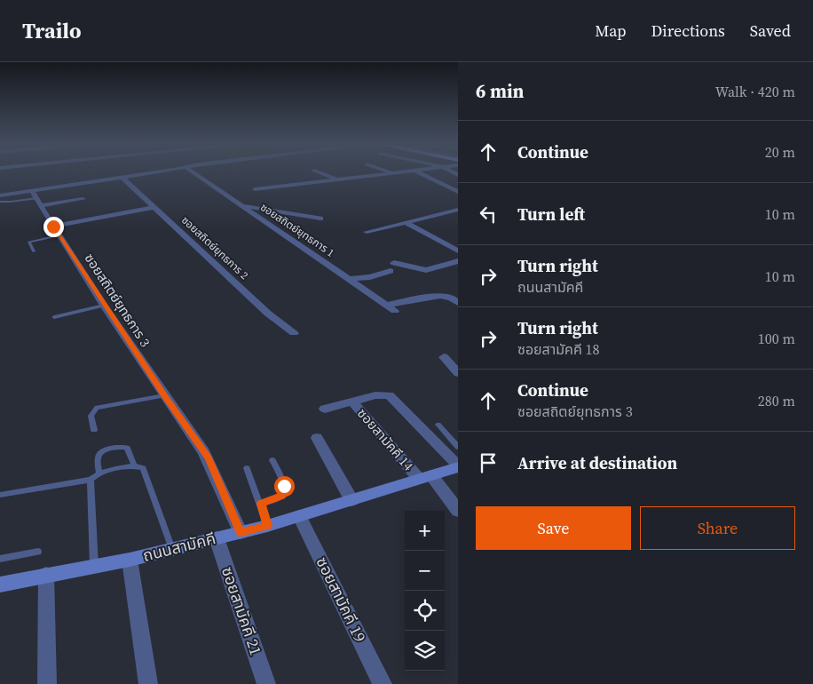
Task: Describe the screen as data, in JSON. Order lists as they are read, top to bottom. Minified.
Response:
{"streets":{"main road":["ถนนสามัคคี"],"street":["ซอยสถิตย์ยุทธการ 1","ซอยสถิตย์ยุทธการ 2","ซอยสถิตย์ยุทธการ 3","ซอยสามัคคี 14","ซอยสามัคคี 19","ซอยสามัคคี 21"]},"crossings":[["ซอยสถิตย์ยุทธการ 3","ถนนสามัคคี"],["ซอยสามัคคี 14","ถนนสามัคคี"],["ถนนสามัคคี","ซอยสามัคคี 19"],["ถนนสามัคคี","ซอยสามัคคี 21"]],"page":{"header":"Trailo","nav":["Map","Directions","Saved"],"heading":["6 min","Walk · 420 m"],"list":[["Continue","20 m"],["Turn left","10 m"],["Turn right","ถนนสามัคคี","10 m"],["Turn right","ซอยสามัคคี 18","100 m"],["Continue","ซอยสถิตย์ยุทธการ 3","280 m"],"Arrive at destination"],"buttons":["Save","Share"],"map_buttons":["+","−"]}}
